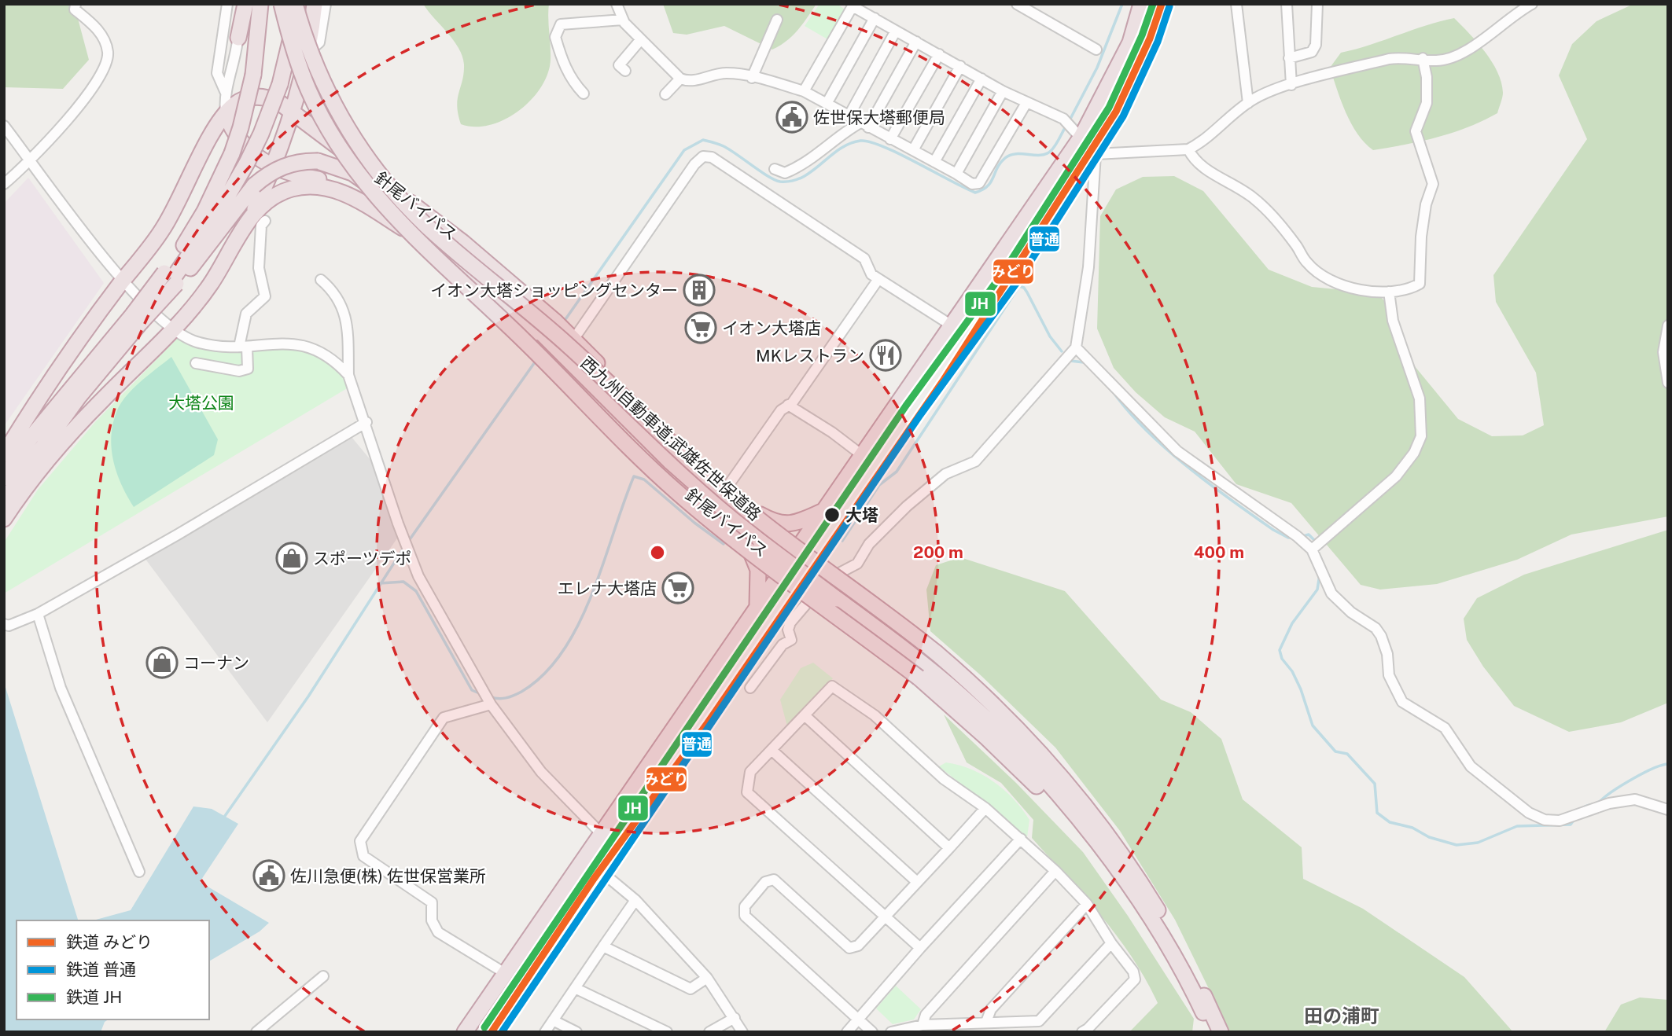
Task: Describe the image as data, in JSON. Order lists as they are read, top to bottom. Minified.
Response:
{"streets":{"highway":["針尾バイパス","西九州自動車道;武雄佐世保道路"]},"districts":["田の浦町"],"parks":["大塔公園"],"places":{"public building":["佐世保大塔郵便局","佐川急便(株) 佐世保営業所"],"building":["イオン大塔ショッピングセンター"],"supermarket":["イオン大塔店","エレナ大塔店"],"restaurant":["MKレストラン"],"other":["大塔"],"shop":["スポーツデポ","コーナン"]},"lines":["rail line みどり","rail line JH","rail line 普通"],"legend":["鉄道 みどり","鉄道 普通","鉄道 JH"],"rings":["200 m","400 m"]}
